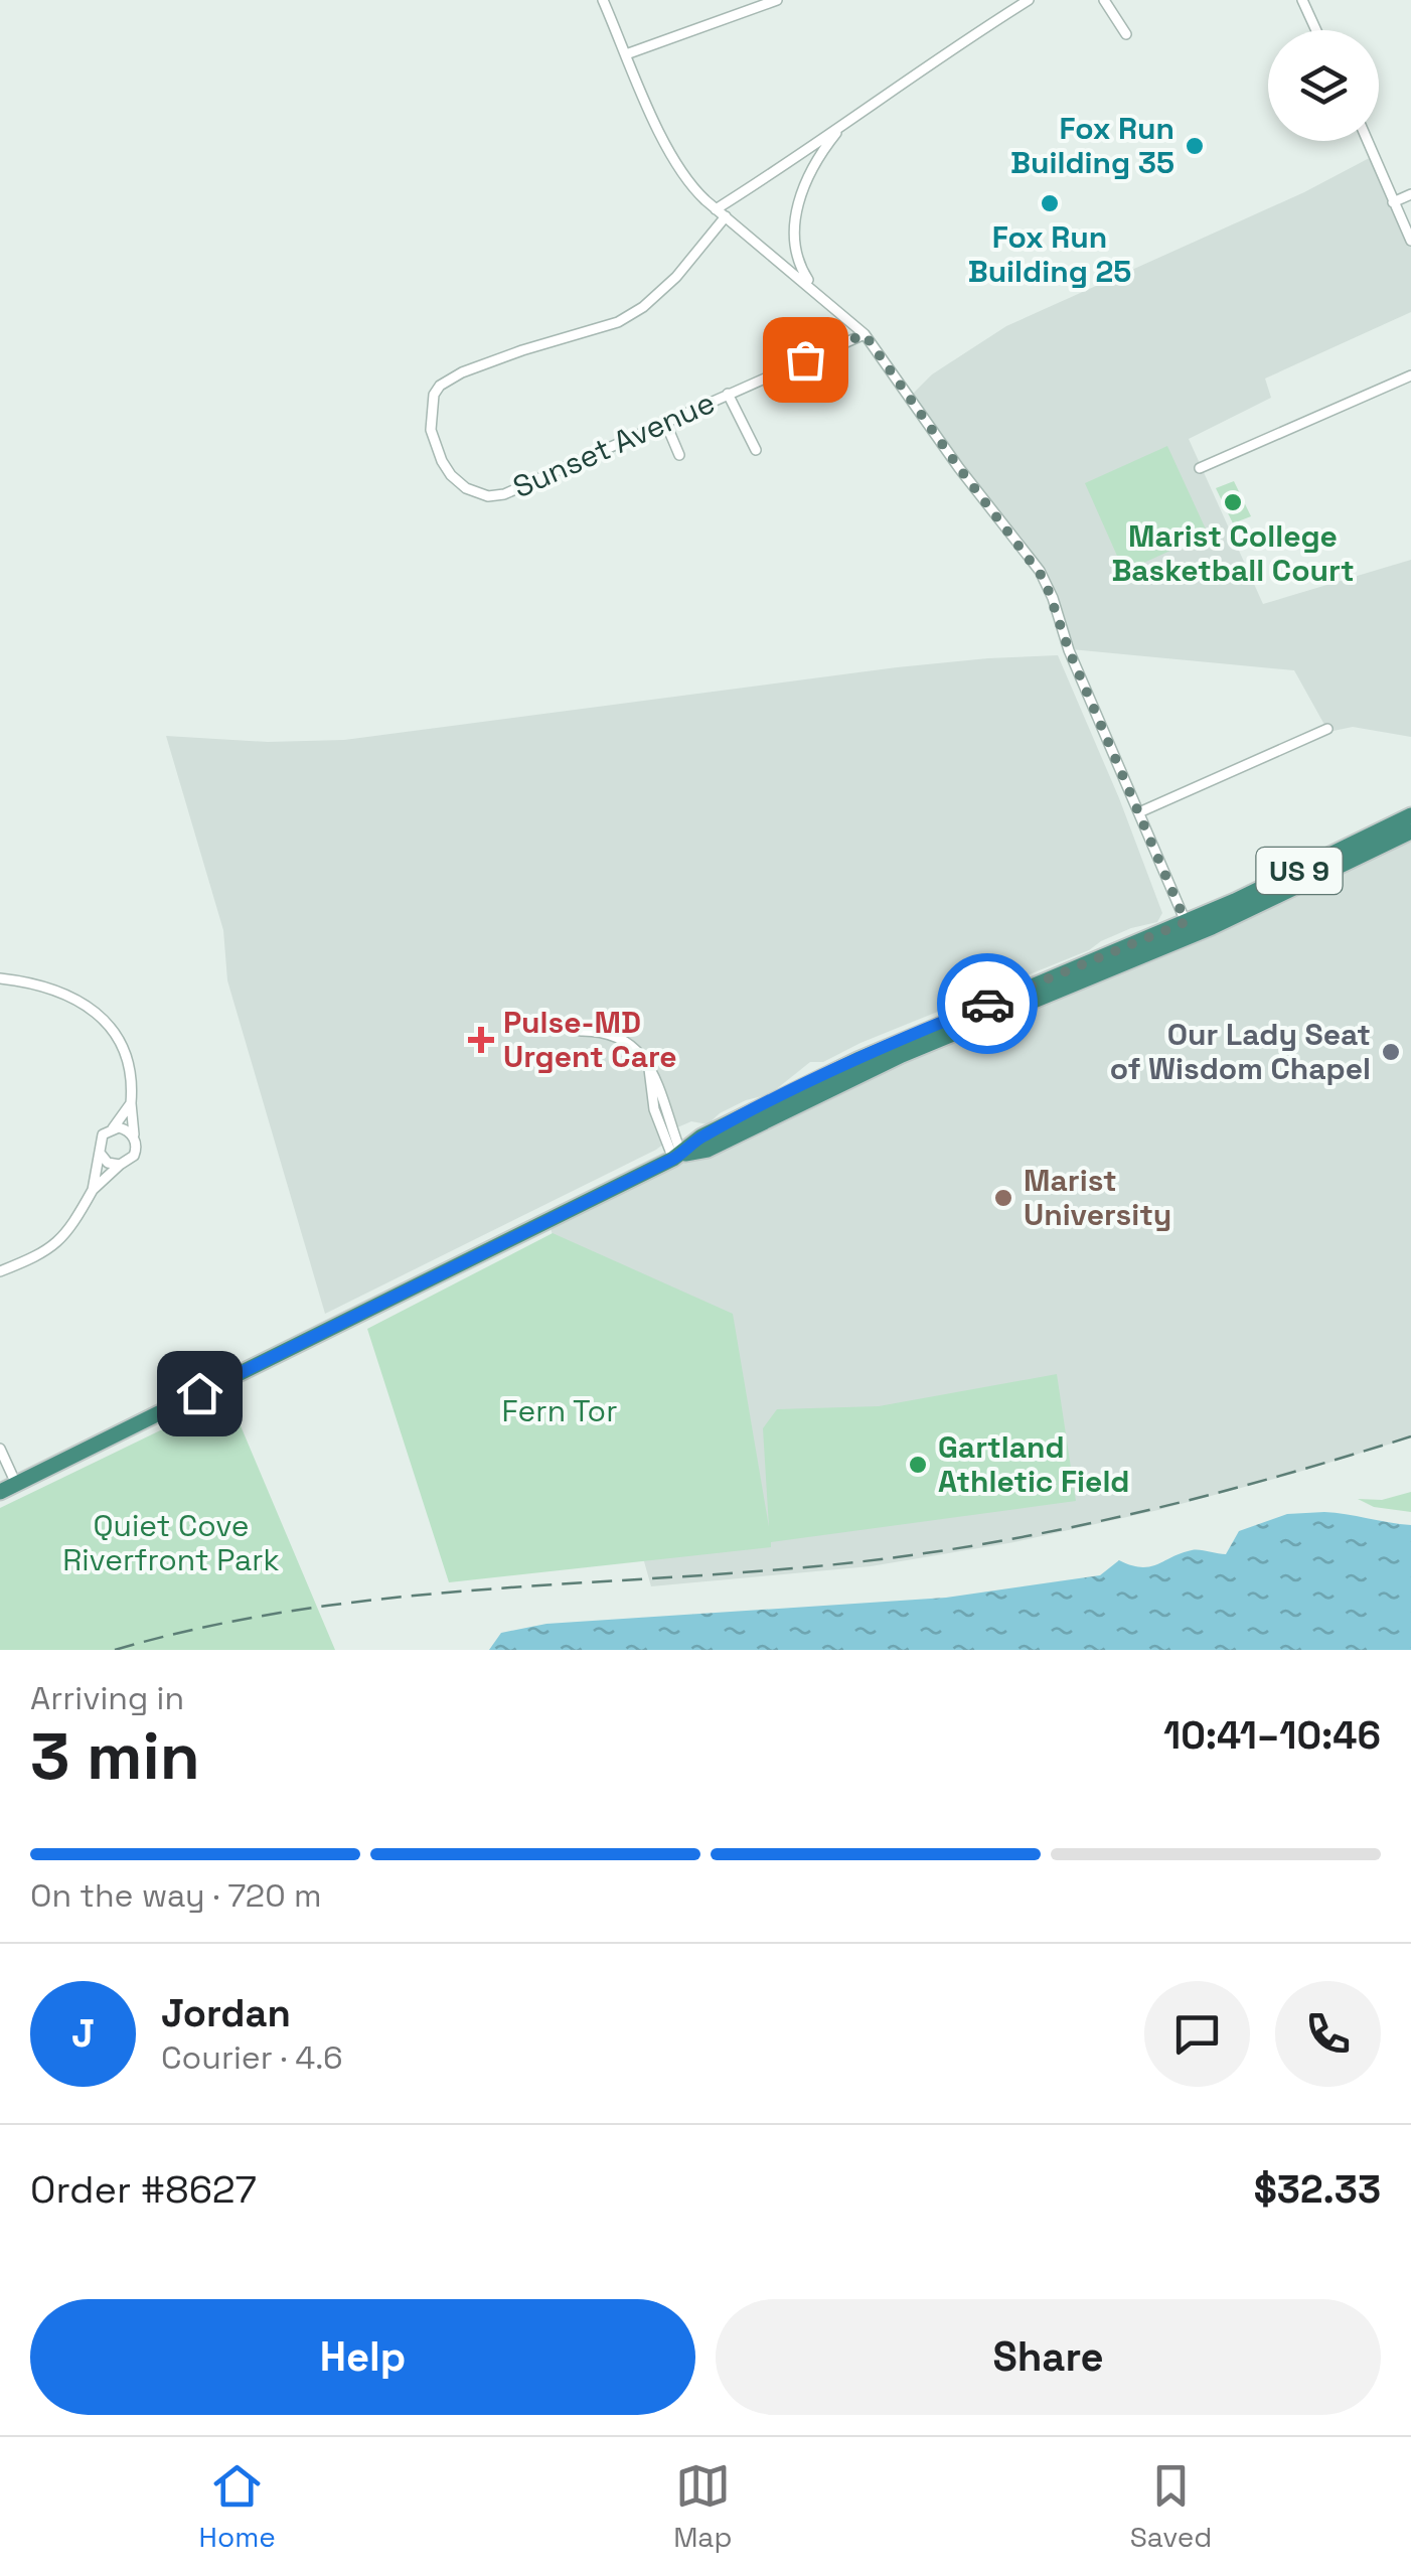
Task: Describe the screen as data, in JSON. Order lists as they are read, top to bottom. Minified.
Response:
{"streets":{"highway":["US 9"],"street":["Sunset Avenue"]},"parks":["Fern Tor","Quiet Cove Riverfront Park"],"places":{"other":["Fox Run Building 35","Fox Run Building 25","Marist College Basketball Court","Our Lady Seat of Wisdom Chapel","Marist University","Gartland Athletic Field"],"health":["Pulse-MD Urgent Care"]},"page":{"heading":["3 min","Arriving in","10:41–10:46"],"panel":["Jordan","Courier · 4.6","Order #8627","$32.33"],"bar":"On the way · 720 m","round":"J","buttons":["Help","Share"],"tabs":["Home","Map","Saved"]}}
